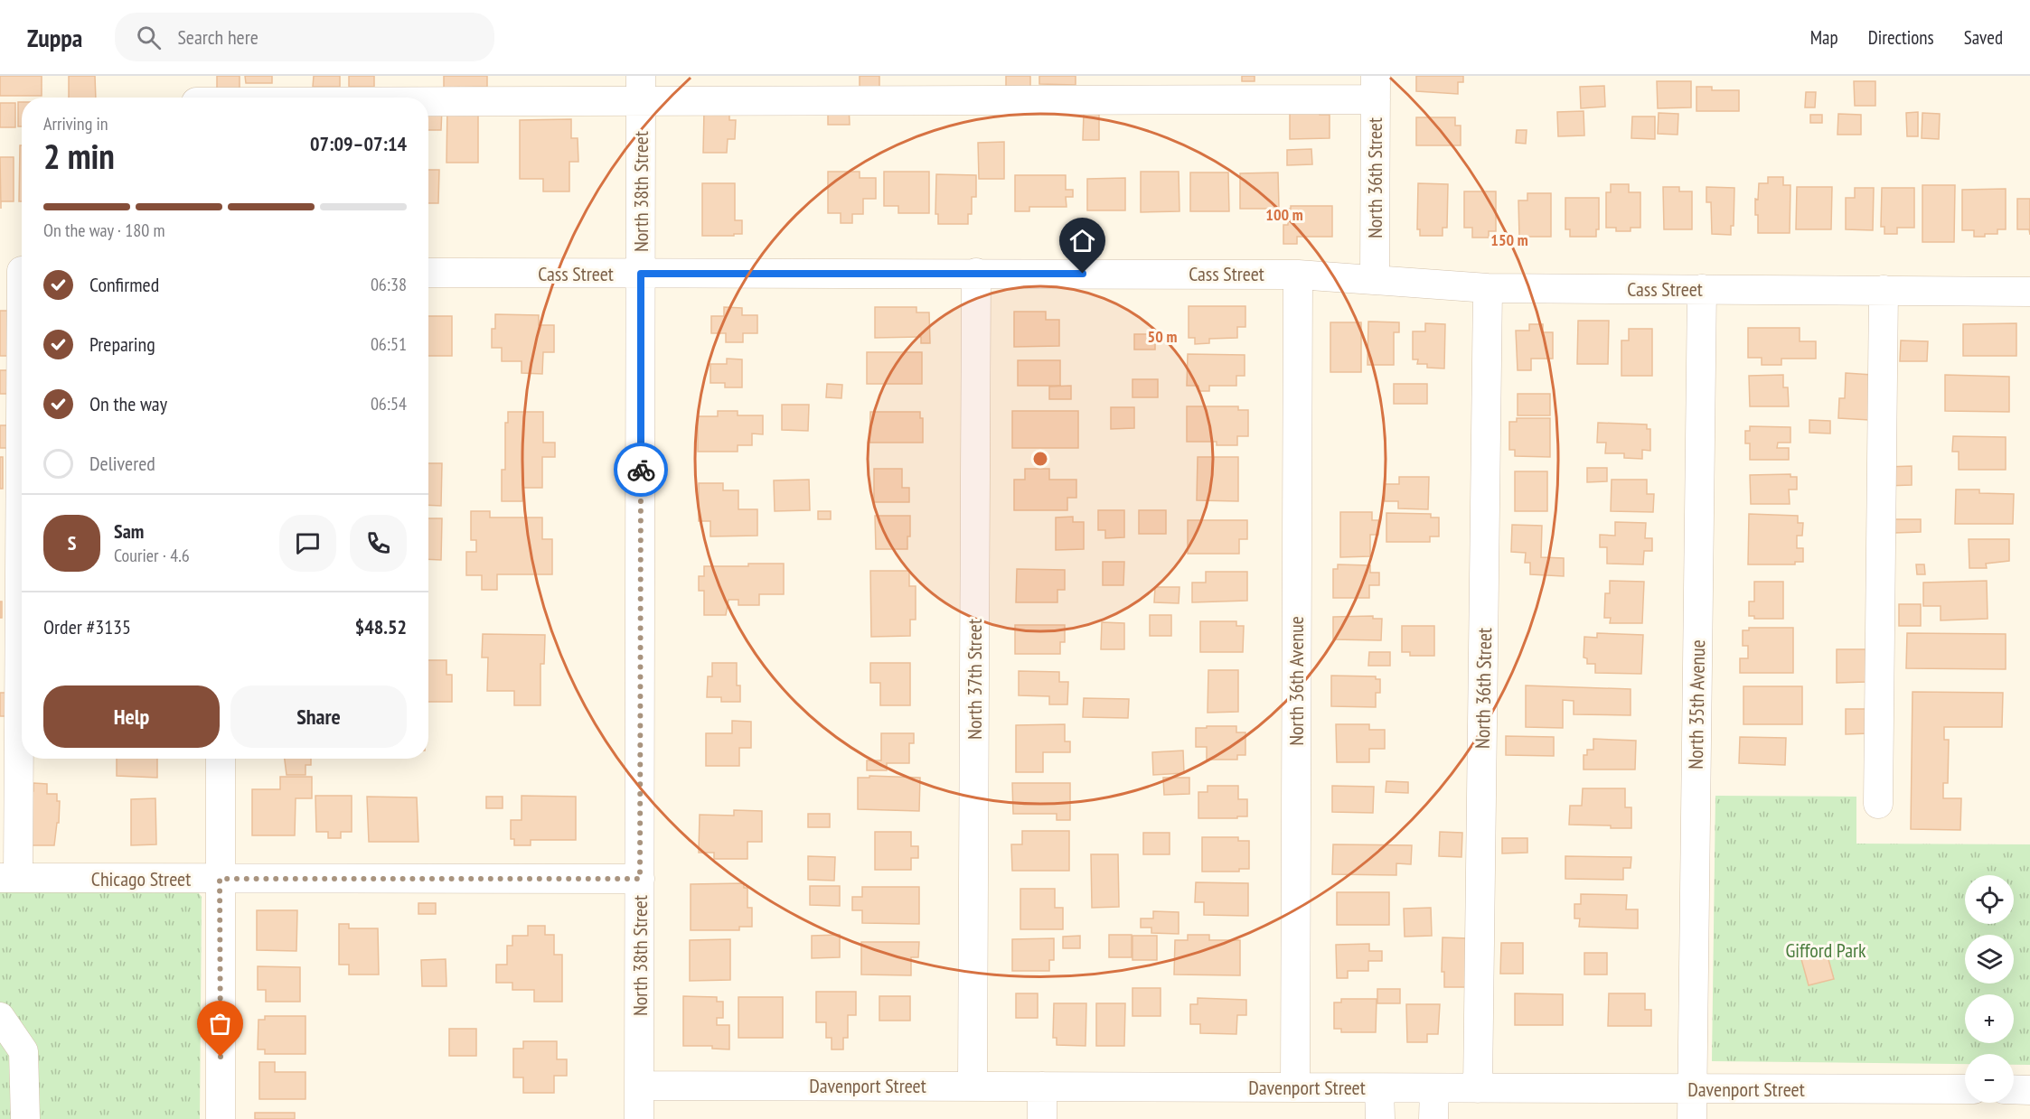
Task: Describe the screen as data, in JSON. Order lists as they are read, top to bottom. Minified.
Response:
{"streets":{"street":["North 36th Street","North 38th Street","Cass Street","North 37th Street","North 36th Avenue","North 35th Avenue","Chicago Street","Davenport Street"]},"crossings":[["North 36th Street","Cass Street"],["North 36th Street","Davenport Street"],["North 38th Street","Cass Street"],["North 38th Street","Chicago Street"],["North 38th Street","Davenport Street"],["Cass Street","North 37th Street"],["Cass Street","North 36th Avenue"],["Cass Street","North 35th Avenue"],["North 37th Street","Davenport Street"],["North 36th Avenue","Davenport Street"],["North 35th Avenue","Davenport Street"]],"parks":["Gifford Park"],"page":{"header":"Zuppa","search":"Search here","nav":["Map","Directions","Saved"],"heading":["2 min","Arriving in","07:09–07:14"],"panel":["Sam","Courier · 4.6","Order #3135","$48.52"],"bar":"On the way · 180 m","list":[["Confirmed","06:38"],["Preparing","06:51"],["On the way","06:54"],"Delivered"],"round":"S","buttons":["Help","Share"],"map_buttons":["+","−"]},"rings":["100 m","150 m","50 m"]}
